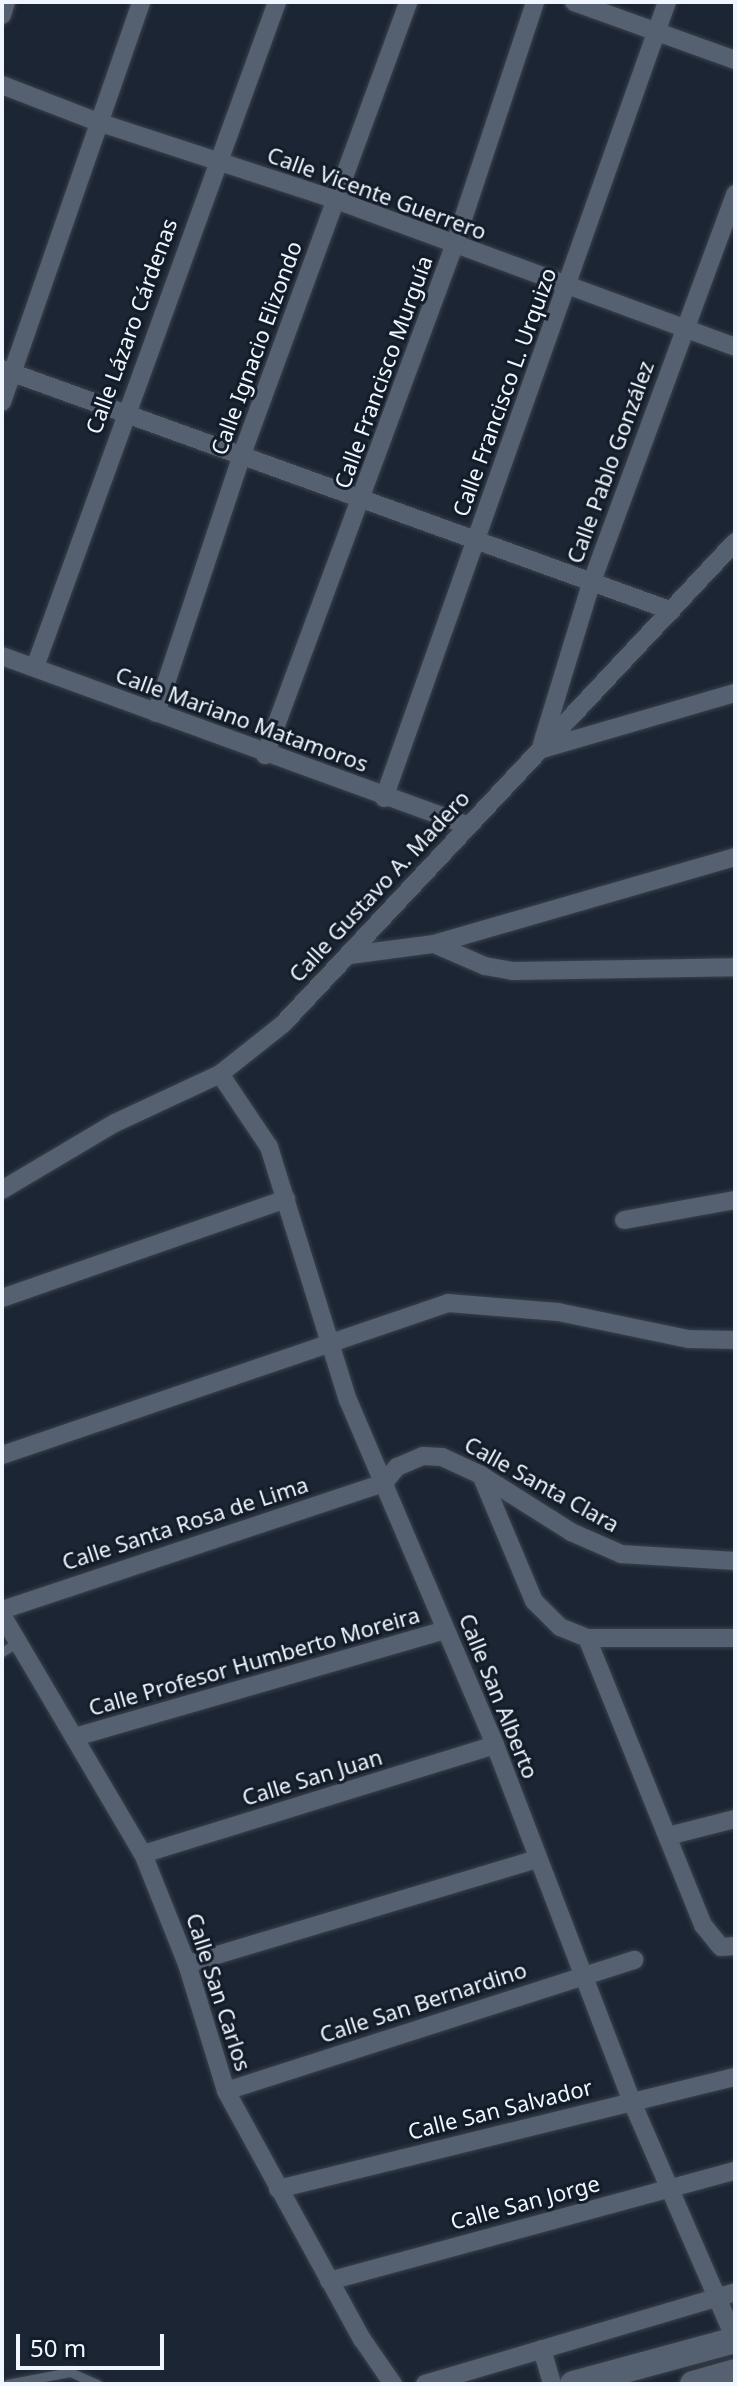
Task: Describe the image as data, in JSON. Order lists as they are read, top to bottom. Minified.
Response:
{"streets":{"street":["Calle Vicente Guerrero","Calle Lázaro Cárdenas","Calle Ignacio Elizondo","Calle Francisco Murguía","Calle Francisco L. Urquizo","Calle Pablo González","Calle Mariano Matamoros","Calle Gustavo A. Madero","Calle Santa Clara","Calle Santa Rosa de Lima","Calle Profesor Humberto Moreira","Calle San Alberto","Calle San Juan","Calle San Carlos","Calle San Bernardino","Calle San Salvador","Calle San Jorge"]},"crossings":[["Calle Vicente Guerrero","Calle Lázaro Cárdenas"],["Calle Vicente Guerrero","Calle Ignacio Elizondo"],["Calle Vicente Guerrero","Calle Francisco Murguía"],["Calle Vicente Guerrero","Calle Francisco L. Urquizo"],["Calle Vicente Guerrero","Calle Pablo González"],["Calle Lázaro Cárdenas","Calle Mariano Matamoros"],["Calle Ignacio Elizondo","Calle Mariano Matamoros"],["Calle Francisco Murguía","Calle Mariano Matamoros"],["Calle Francisco L. Urquizo","Calle Mariano Matamoros"],["Calle Pablo González","Calle Gustavo A. Madero"],["Calle Mariano Matamoros","Calle Gustavo A. Madero"],["Calle Gustavo A. Madero","Calle San Alberto"],["Calle Santa Clara","Calle Santa Rosa de Lima"],["Calle Santa Clara","Calle San Alberto"],["Calle Santa Rosa de Lima","Calle San Alberto"],["Calle Santa Rosa de Lima","Calle San Carlos"],["Calle Profesor Humberto Moreira","Calle San Alberto"],["Calle Profesor Humberto Moreira","Calle San Carlos"],["Calle San Alberto","Calle San Juan"],["Calle San Alberto","Calle San Bernardino"],["Calle San Alberto","Calle San Salvador"],["Calle San Alberto","Calle San Jorge"],["Calle San Juan","Calle San Carlos"],["Calle San Carlos","Calle San Bernardino"],["Calle San Carlos","Calle San Salvador"],["Calle San Carlos","Calle San Jorge"]],"scale_bar":"50 m"}
